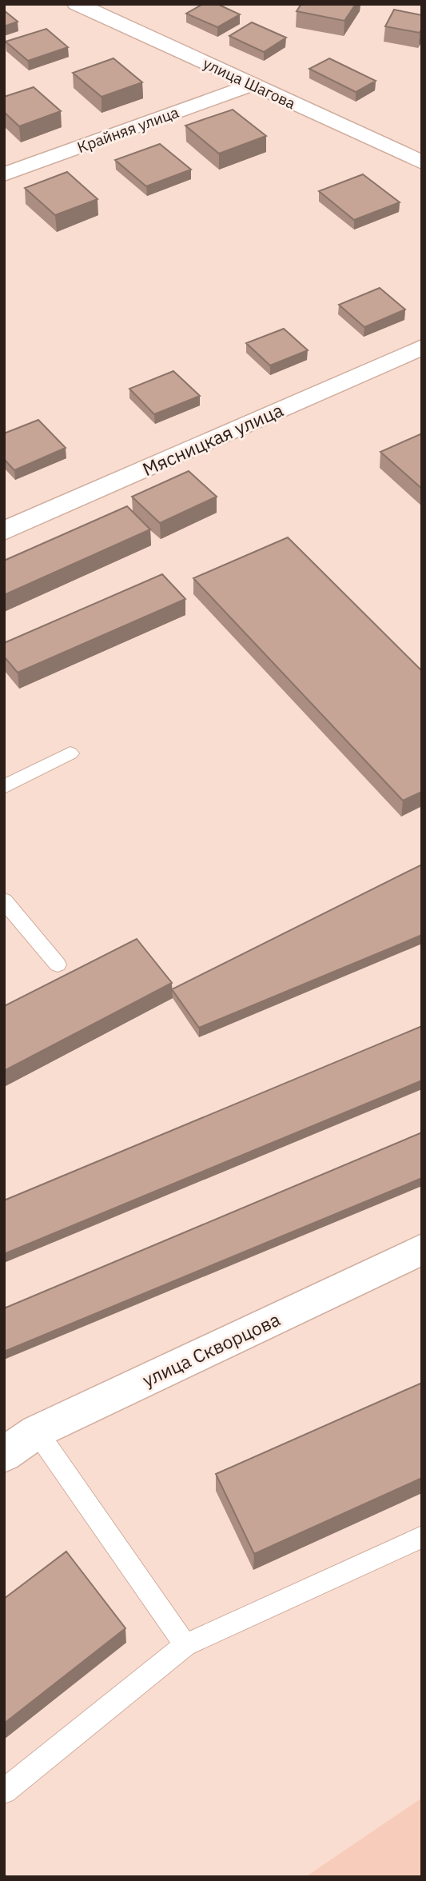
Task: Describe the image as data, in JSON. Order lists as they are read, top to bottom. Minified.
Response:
{"streets":{"street":["улица Шагова","Крайняя улица","Мясницкая улица","улица Скворцова"]},"crossings":[["улица Шагова","Крайняя улица"]]}
